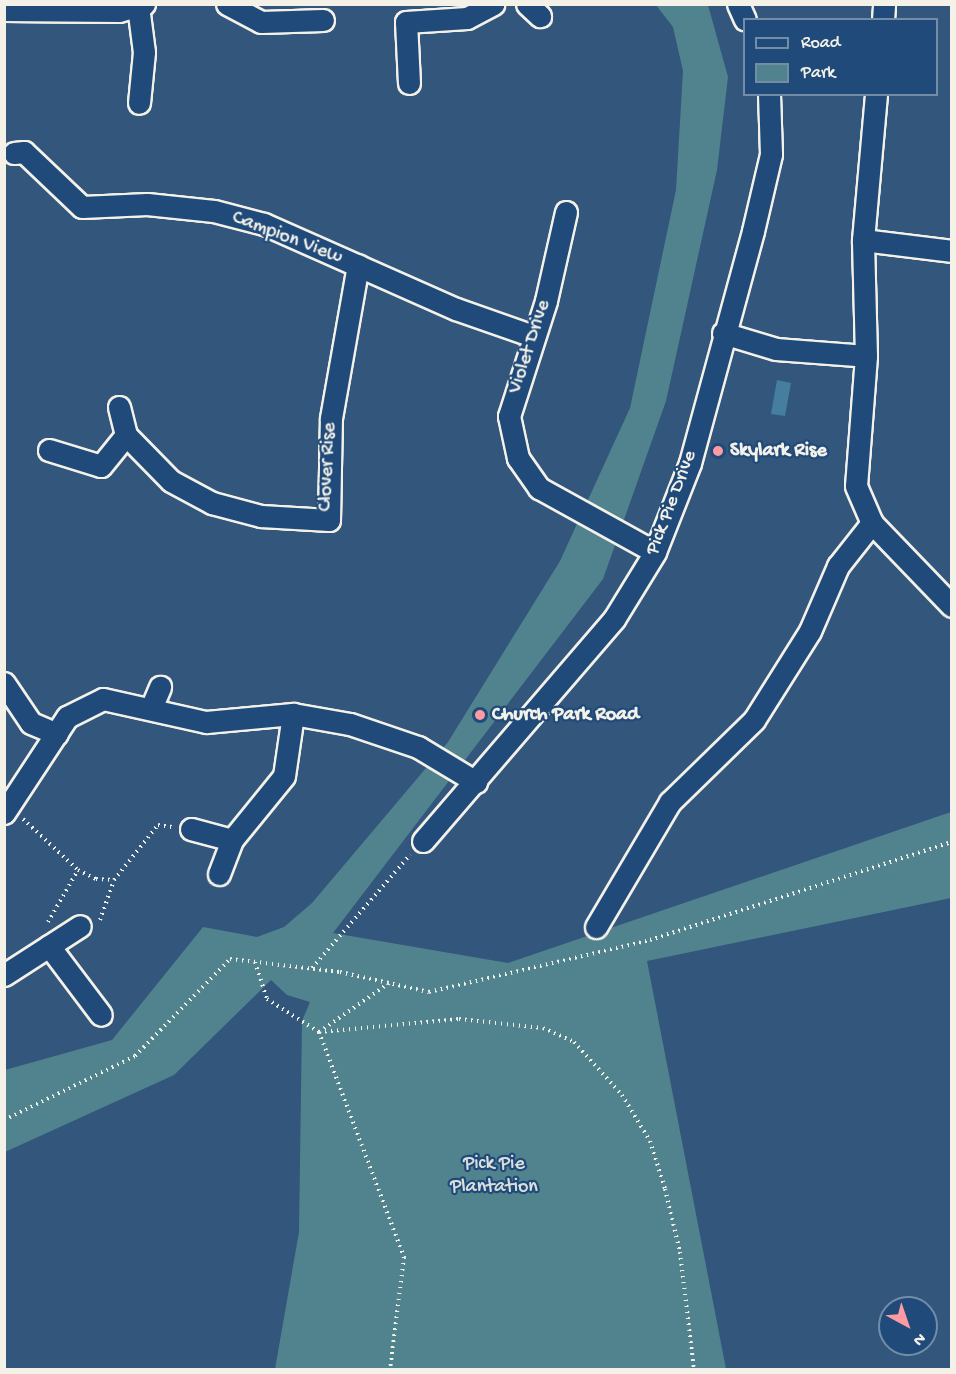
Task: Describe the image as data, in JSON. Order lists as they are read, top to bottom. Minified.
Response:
{"streets":{"street":["Campion View","Violet Drive","Clover Rise","Pick Pie Drive"]},"crossings":[["Campion View","Violet Drive"],["Campion View","Clover Rise"],["Violet Drive","Pick Pie Drive"]],"parks":["Pick Pie Plantation"],"places":["Skylark Rise","Church Park Road"],"legend":["Road","Park"],"north":"bottom right"}
